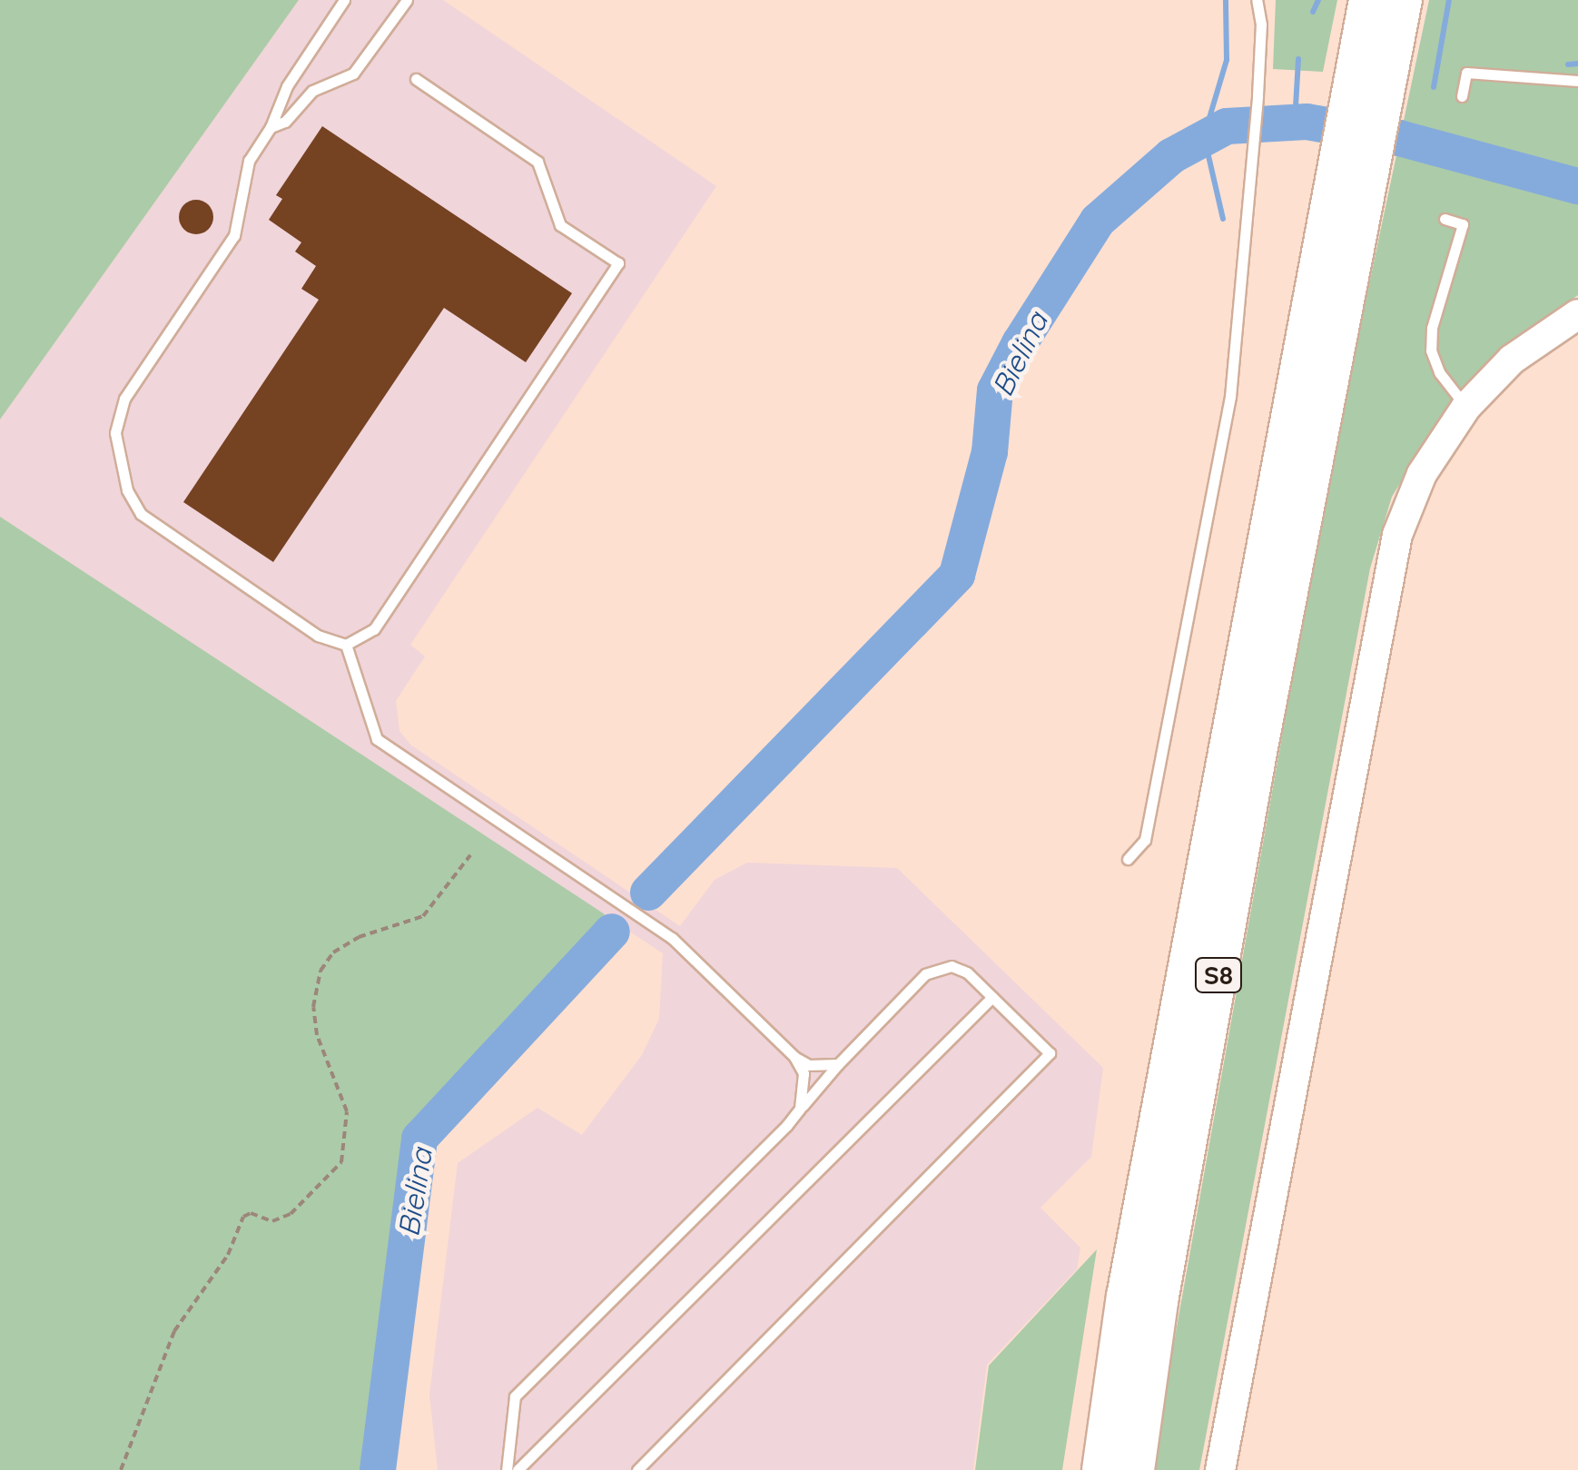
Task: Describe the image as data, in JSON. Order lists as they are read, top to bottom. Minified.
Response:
{"streets":{"highway":["S8"]},"water":["Bielina"]}
